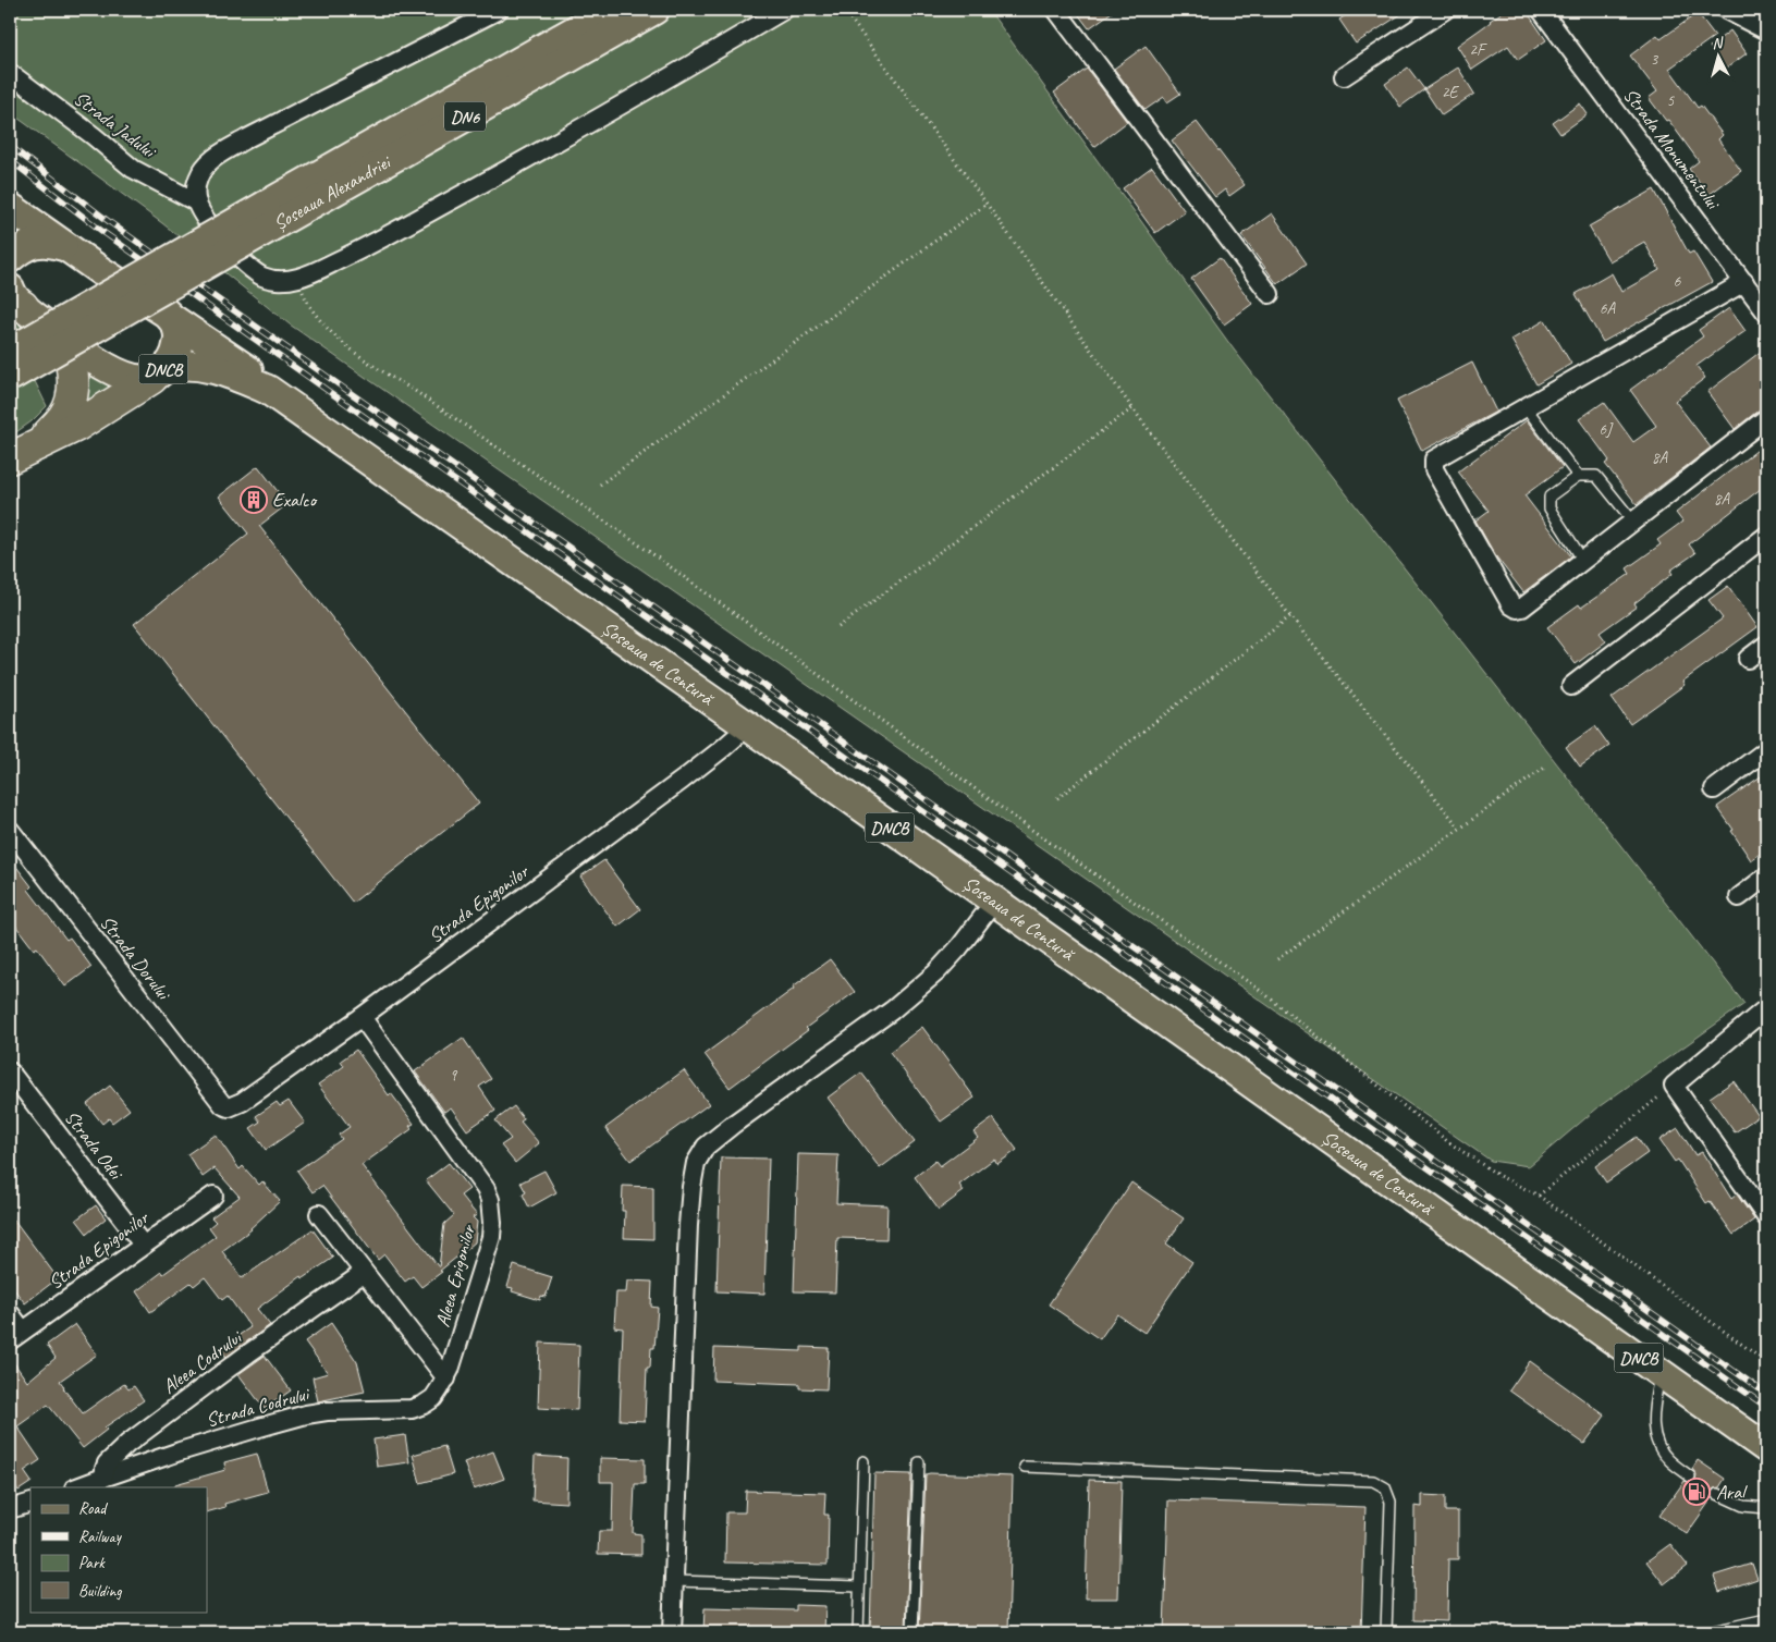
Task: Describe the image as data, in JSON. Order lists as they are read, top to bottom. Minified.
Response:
{"streets":{"main road":["DN6","Șoseaua Alexandriei","DNCB","Șoseaua de Centură"],"street":["Strada Jadului","Strada Monumentului","Strada Epigonilor","Strada Dorului","Strada Odei","Aleea Epigonilor","Aleea Codrului","Strada Codrului"]},"crossings":[["DNCB","Șoseaua de Centură"],["Șoseaua de Centură","Strada Epigonilor"],["Strada Epigonilor","Strada Dorului"],["Strada Epigonilor","Strada Odei"],["Strada Epigonilor","Aleea Epigonilor"],["Aleea Epigonilor","Aleea Codrului"],["Aleea Epigonilor","Strada Codrului"],["Aleea Codrului","Strada Codrului"]],"places":{"building":["Exalco"],"fuel station":["Aral"]},"house_numbers":["2F","3","2E","5","6","6A","6J","8A","8A","9"],"legend":["Road","Railway","Park","Building"],"north":"top"}
